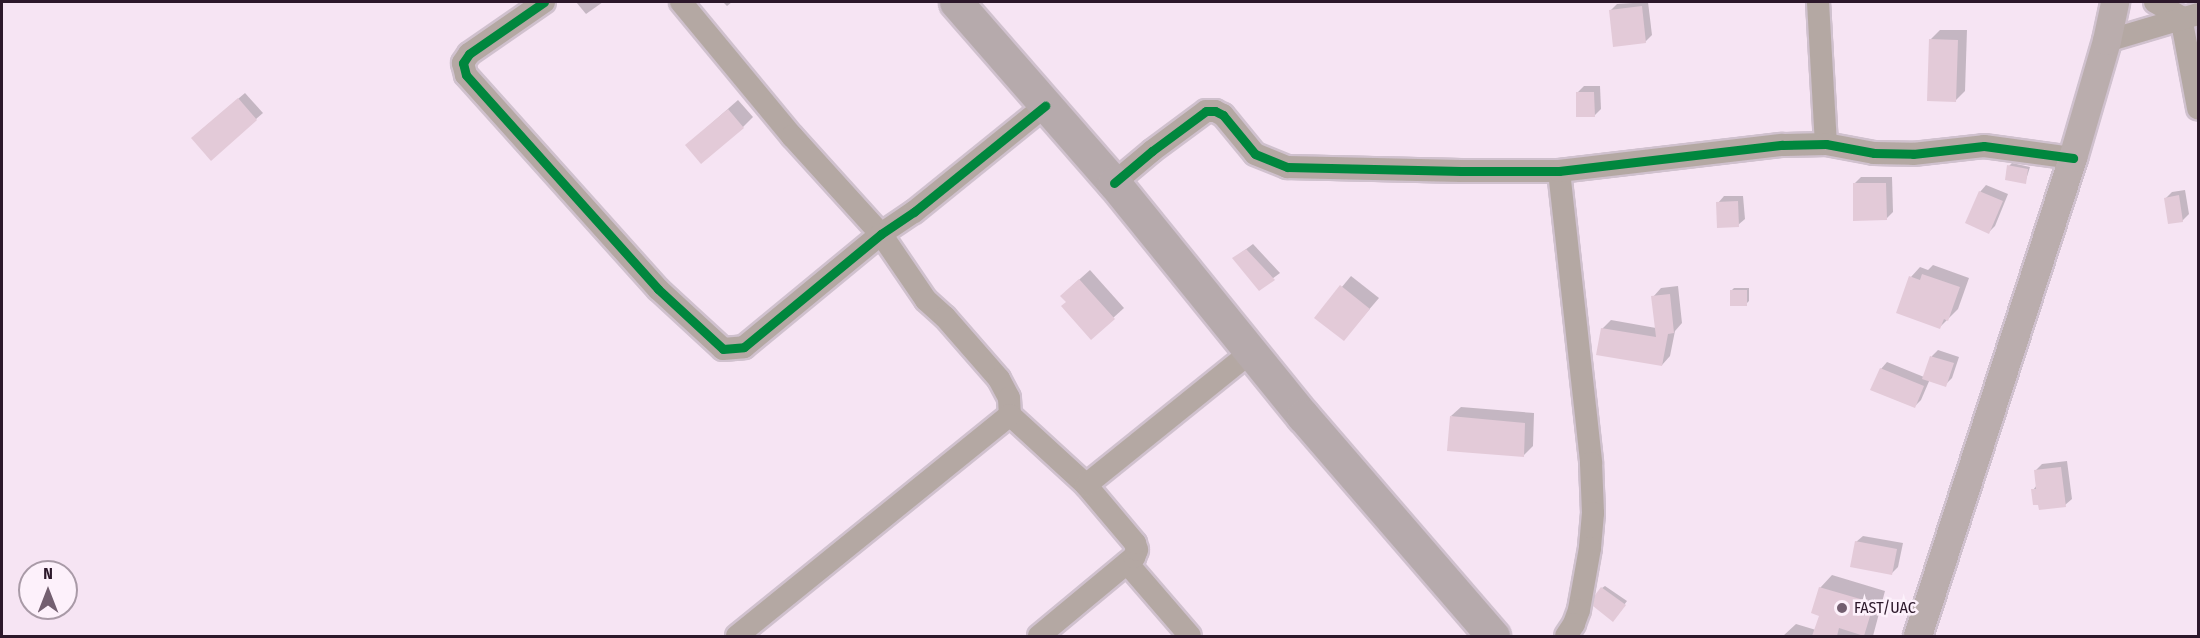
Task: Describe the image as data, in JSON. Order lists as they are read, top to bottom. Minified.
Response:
{"places":["FAST/UAC"],"north":"top"}
